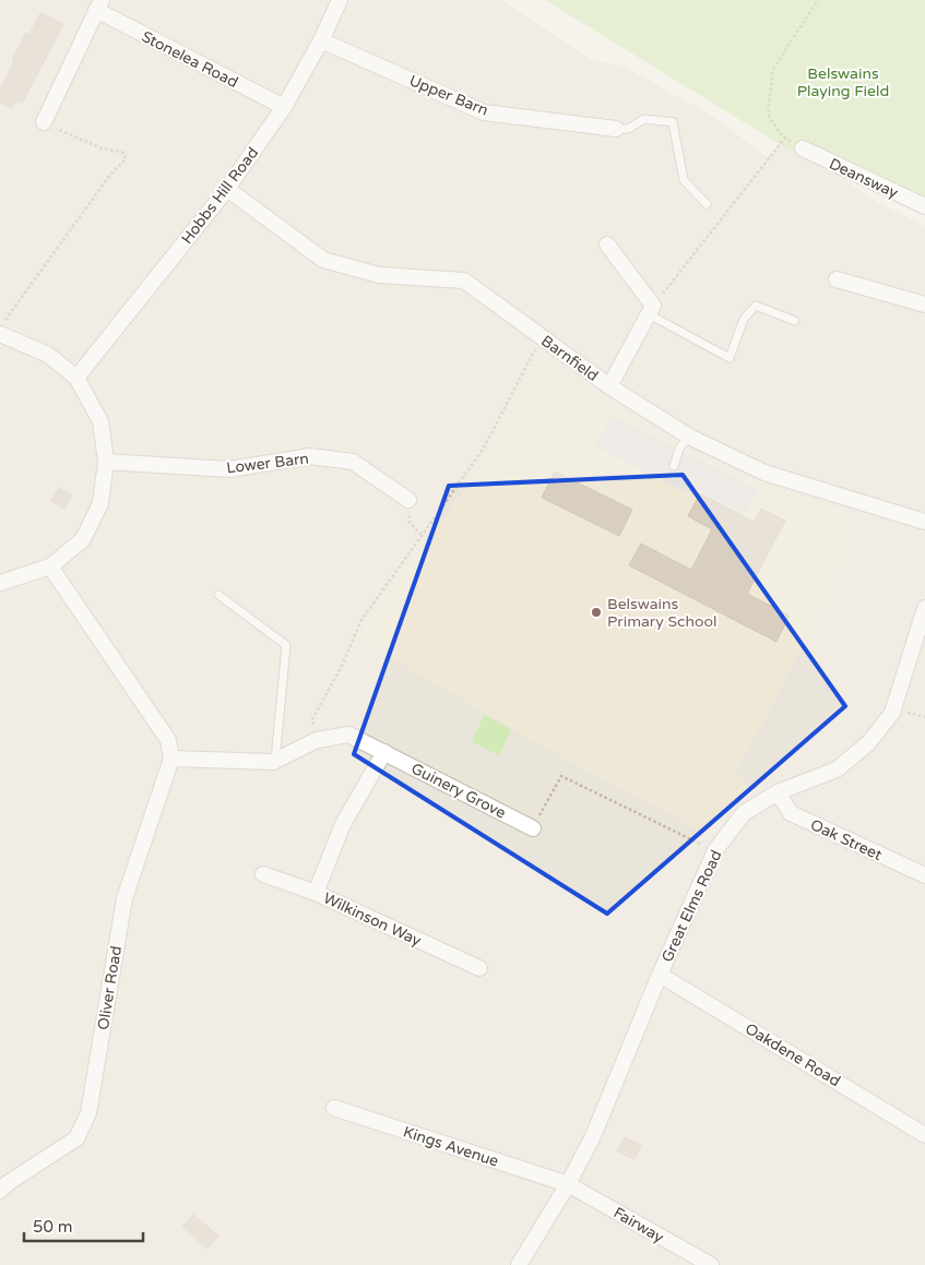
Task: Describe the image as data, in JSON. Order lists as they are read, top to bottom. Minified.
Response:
{"streets":{"street":["Stonelea Road","Upper Barn","Deansway","Hobbs Hill Road","Barnfield","Lower Barn","Guinery Grove","Oak Street","Great Elms Road","Wilkinson Way","Oliver Road","Oakdene Road","Kings Avenue","Fairway"]},"crossings":[["Stonelea Road","Hobbs Hill Road"],["Upper Barn","Hobbs Hill Road"],["Hobbs Hill Road","Barnfield"],["Oak Street","Great Elms Road"],["Great Elms Road","Oakdene Road"],["Great Elms Road","Kings Avenue"],["Great Elms Road","Fairway"],["Kings Avenue","Fairway"]],"parks":["Belswains Playing Field"],"places":["Belswains Primary School"],"scale_bar":"50 m"}
